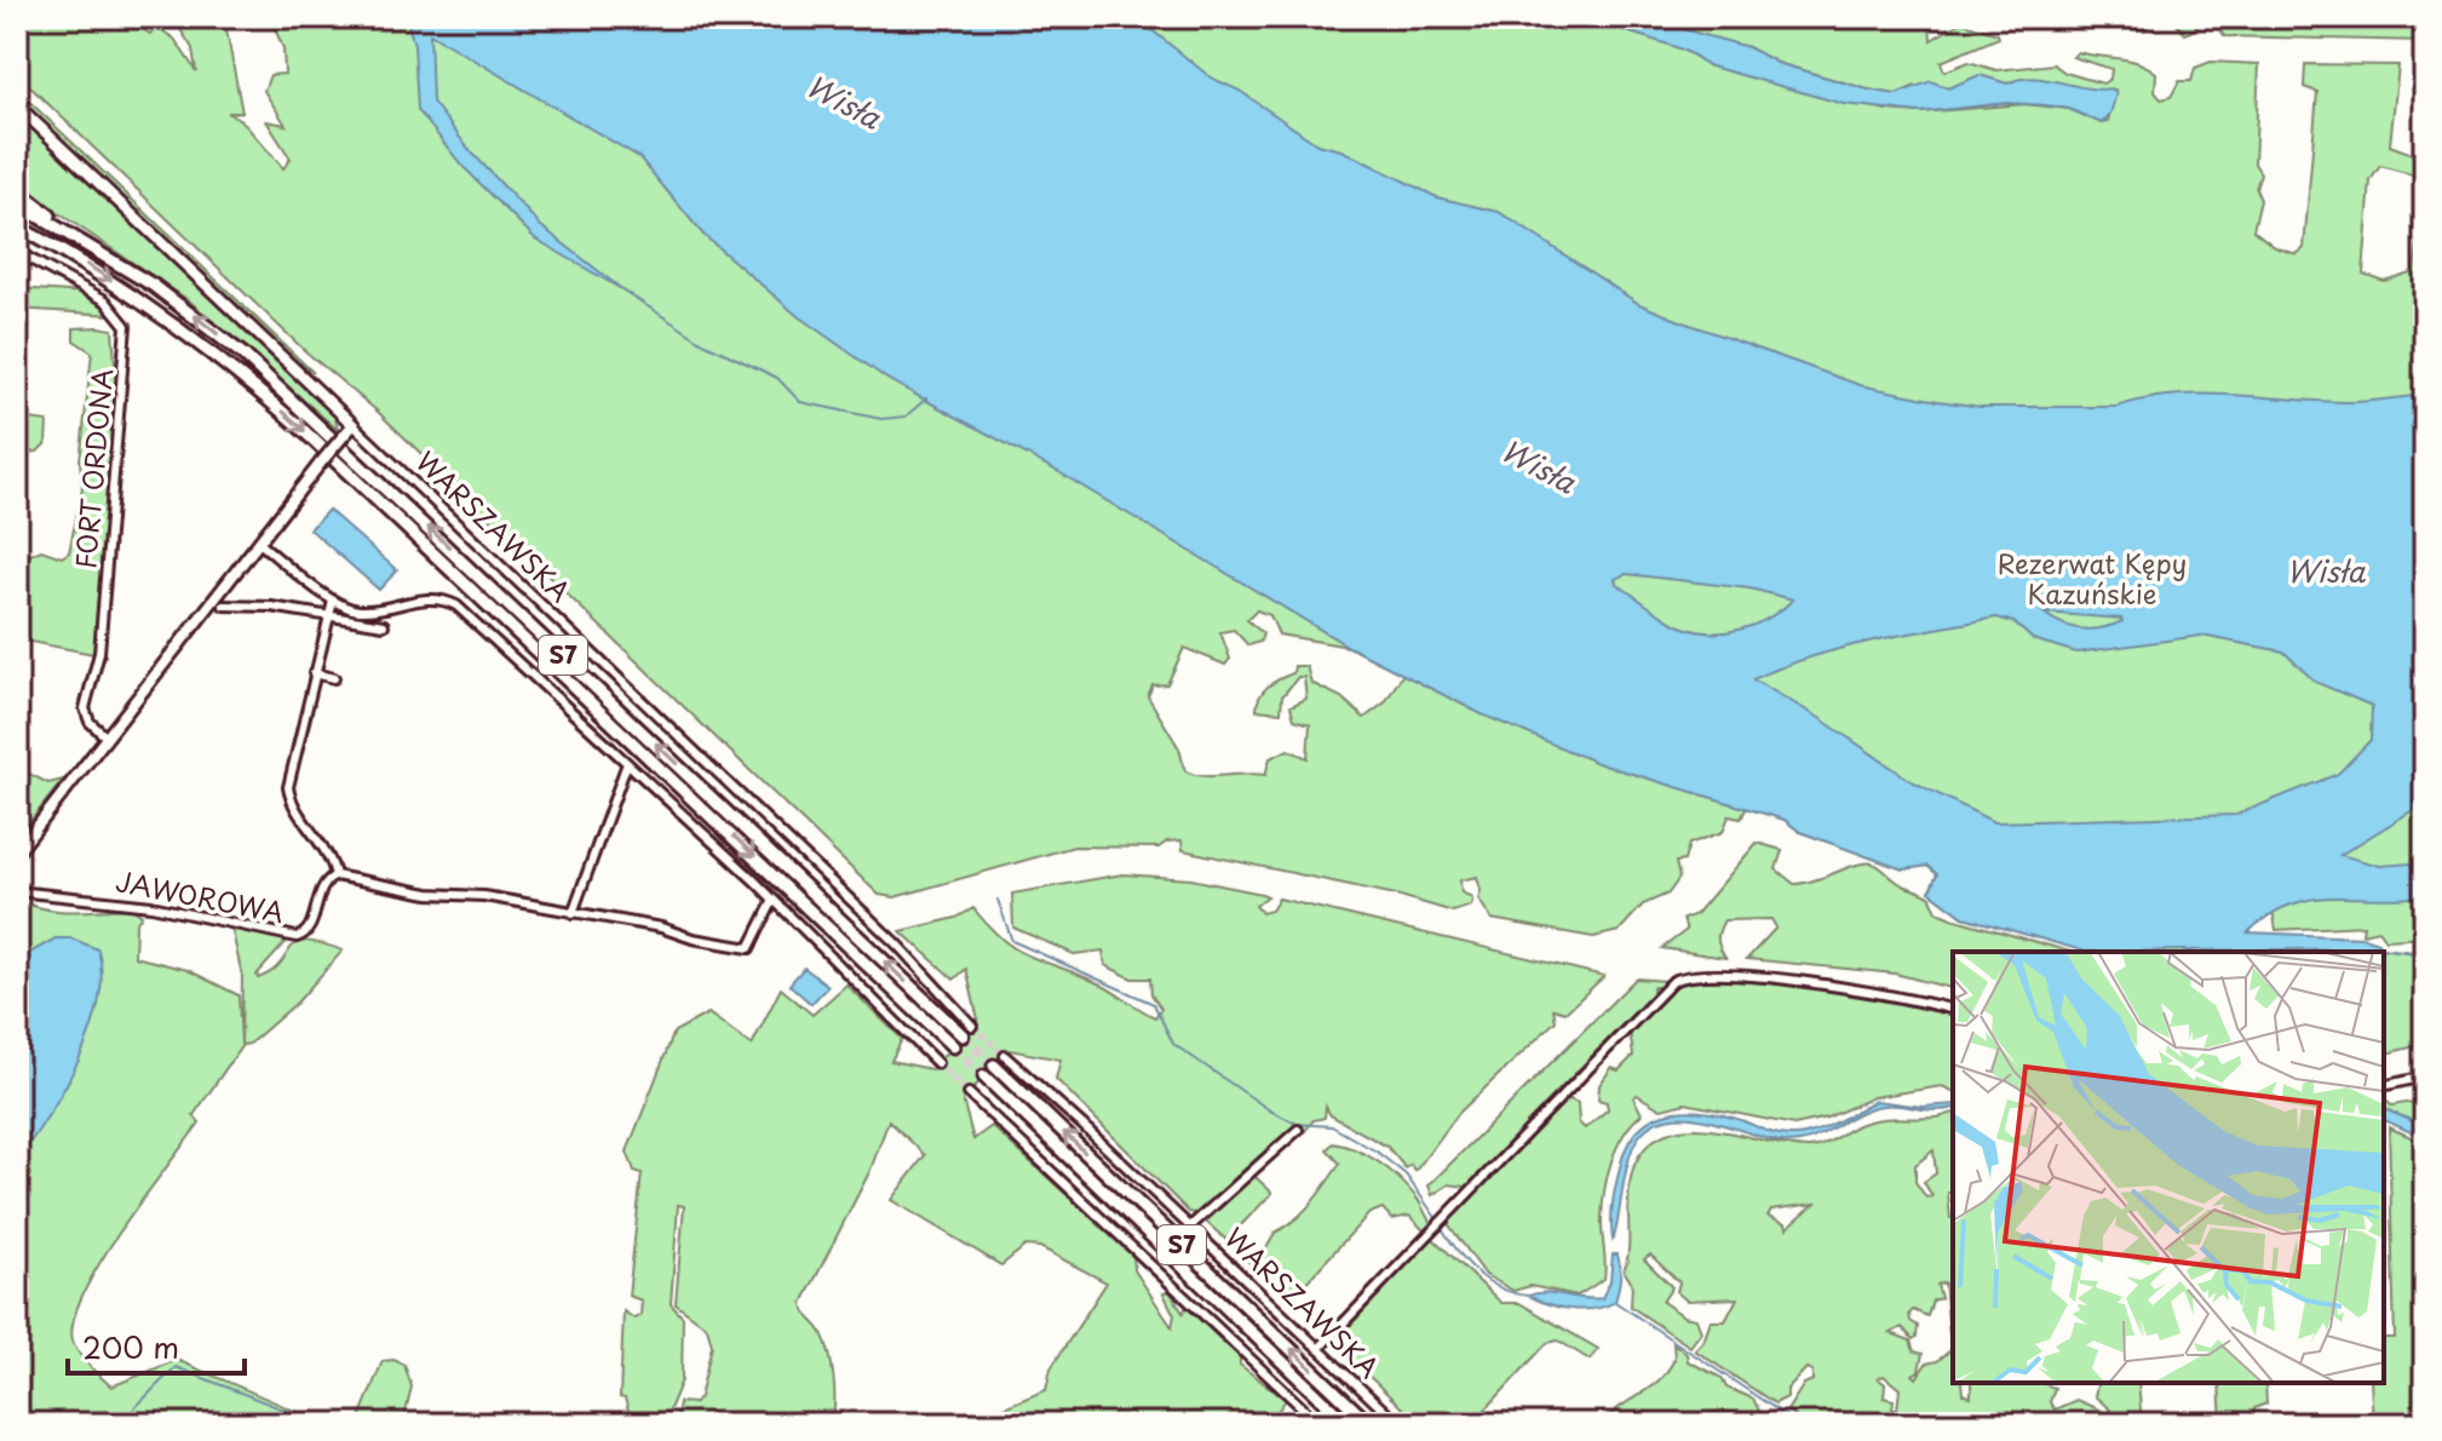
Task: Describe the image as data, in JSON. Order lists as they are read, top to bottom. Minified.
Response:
{"streets":{"highway":["S7"],"main road":["WARSZAWSKA"],"street":["FORT ORDONA","JAWOROWA"]},"water":["Wisła"],"parks":["Rezerwat Kępy Kazuńskie"],"scale_bar":"200 m"}
